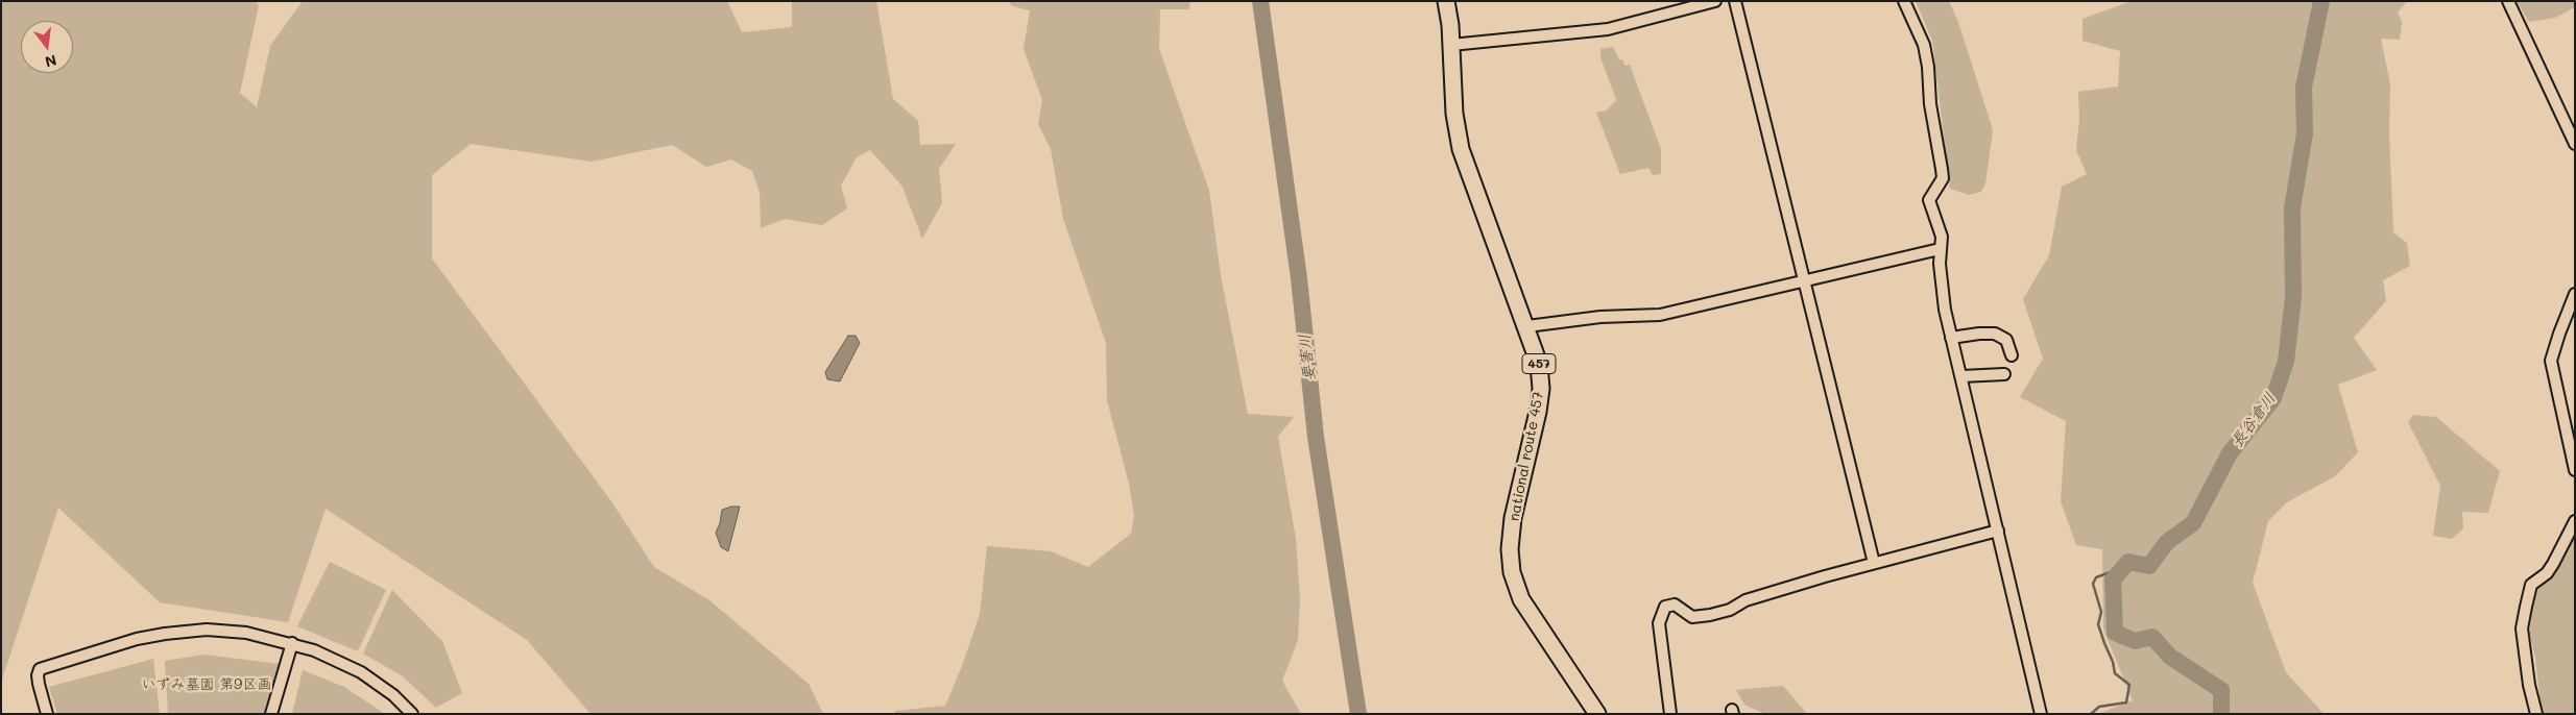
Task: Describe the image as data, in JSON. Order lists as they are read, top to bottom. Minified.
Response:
{"streets":{"highway":["457","national route 457"]},"water":["要害川","長谷倉川"],"parks":["いずみ墓園 第9区画"],"north":"bottom"}
